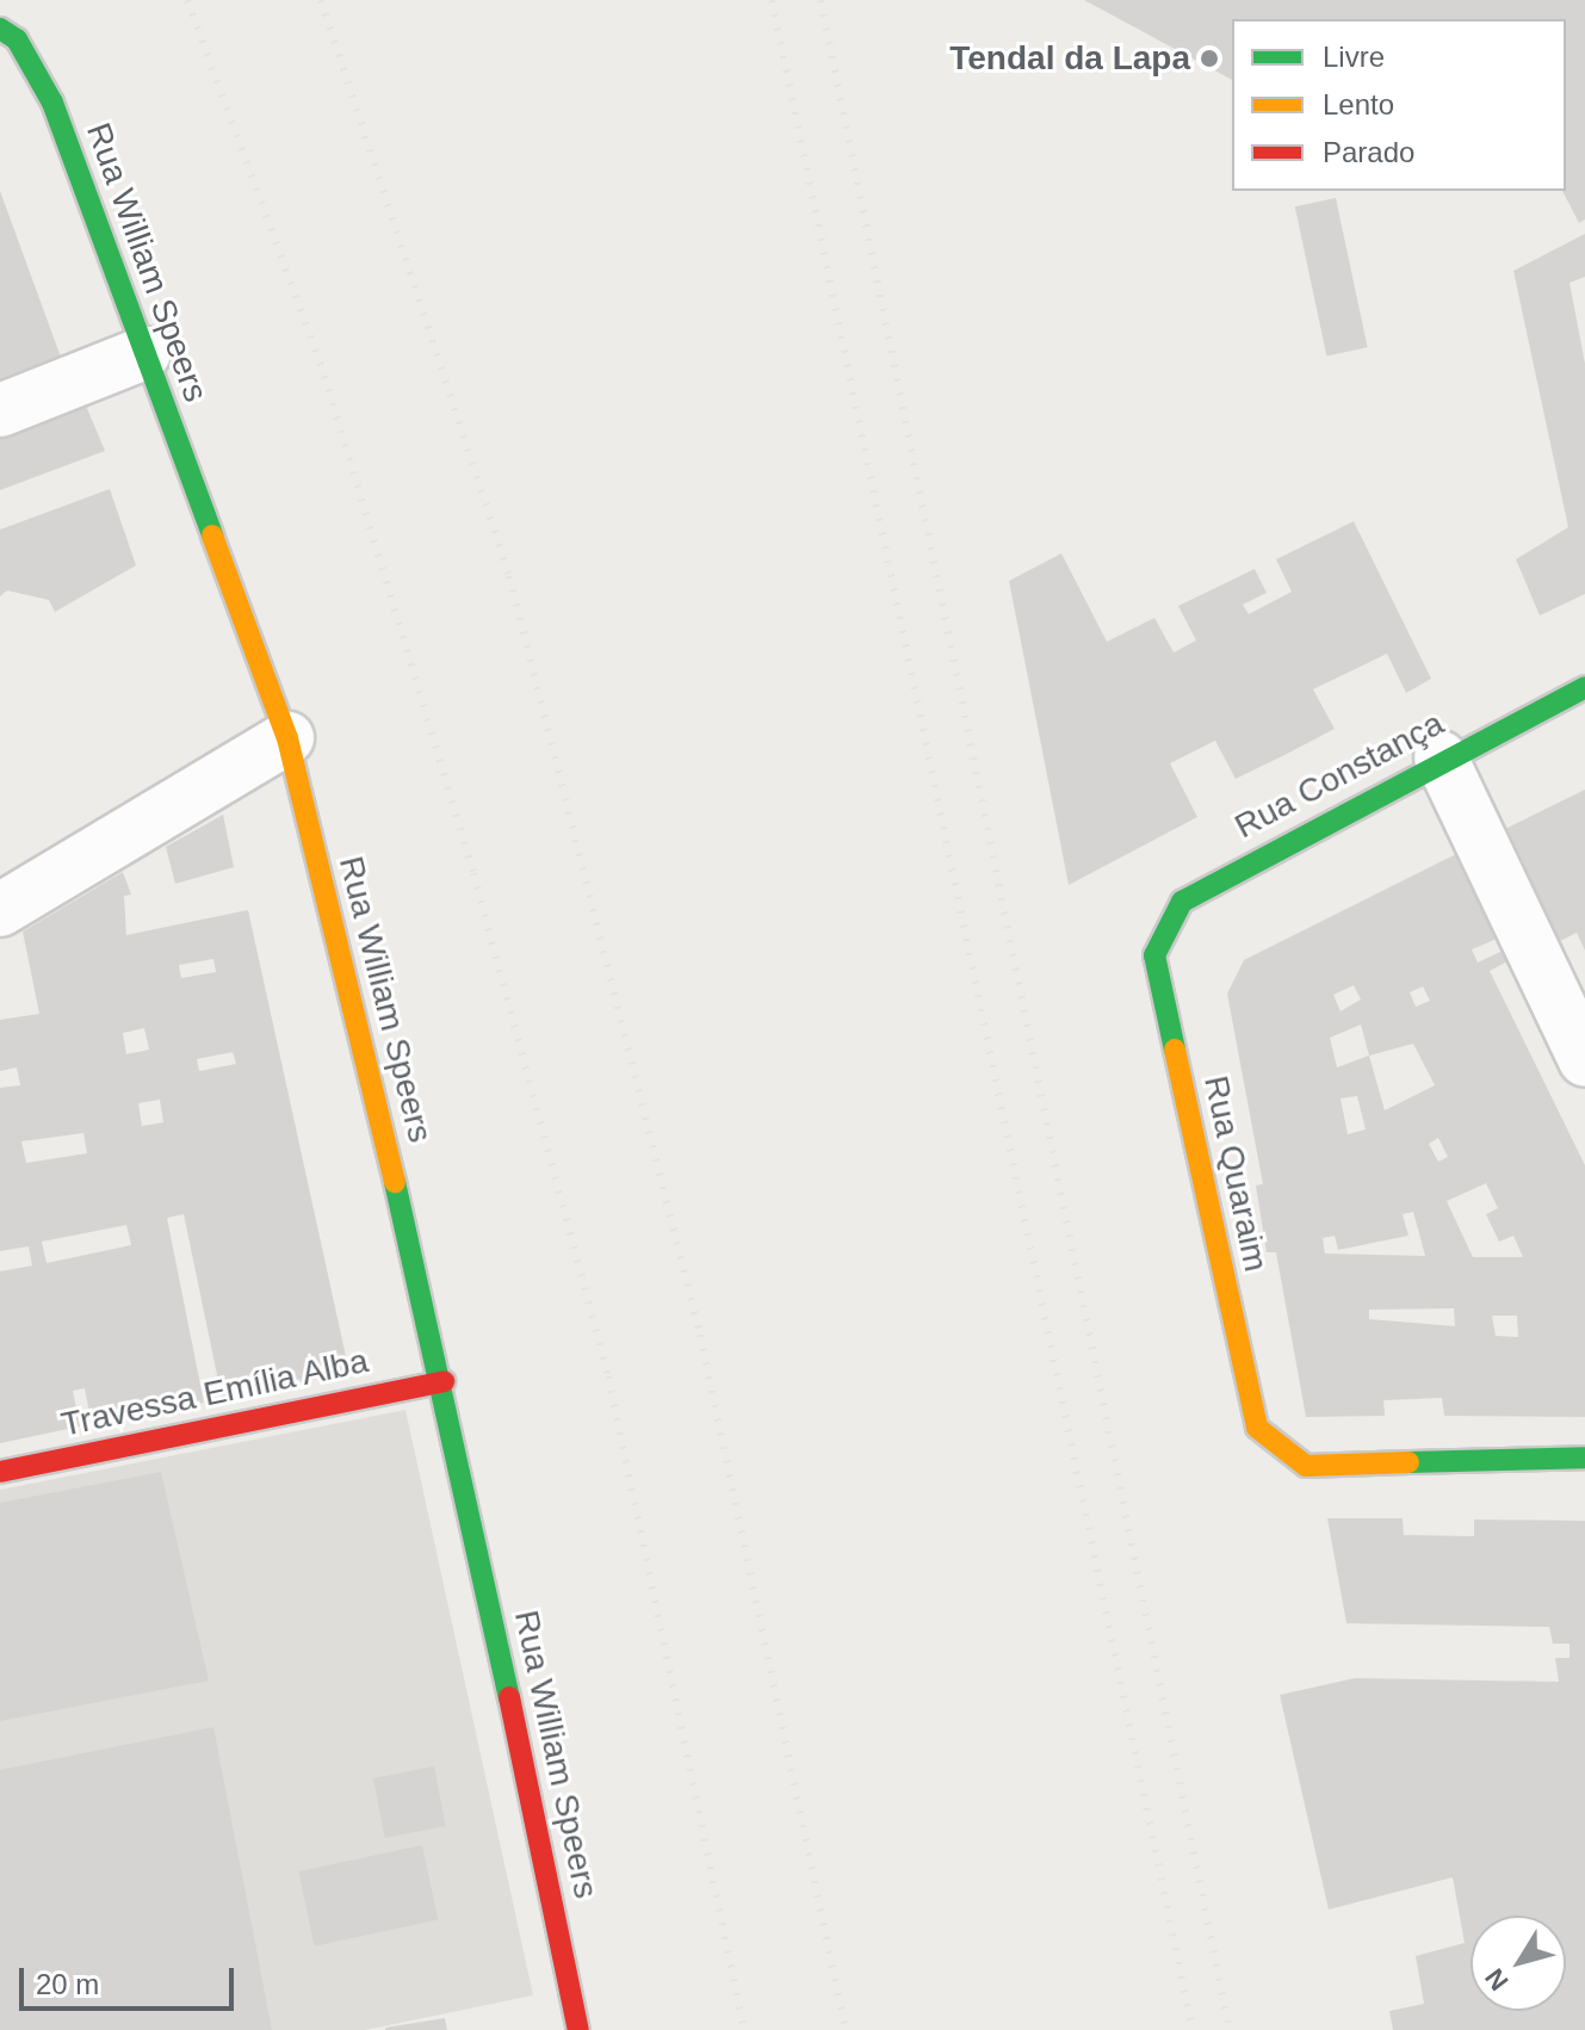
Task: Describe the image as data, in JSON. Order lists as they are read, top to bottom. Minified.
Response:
{"streets":{"street":["Rua William Speers","Rua Constança","Rua Quaraim","Travessa Emília Alba"]},"crossings":[["Rua William Speers","Travessa Emília Alba"],["Rua Constança","Rua Quaraim"]],"places":["Tendal da Lapa"],"legend":["Livre","Lento","Parado"],"scale_bar":"20 m","north":"bottom left"}
